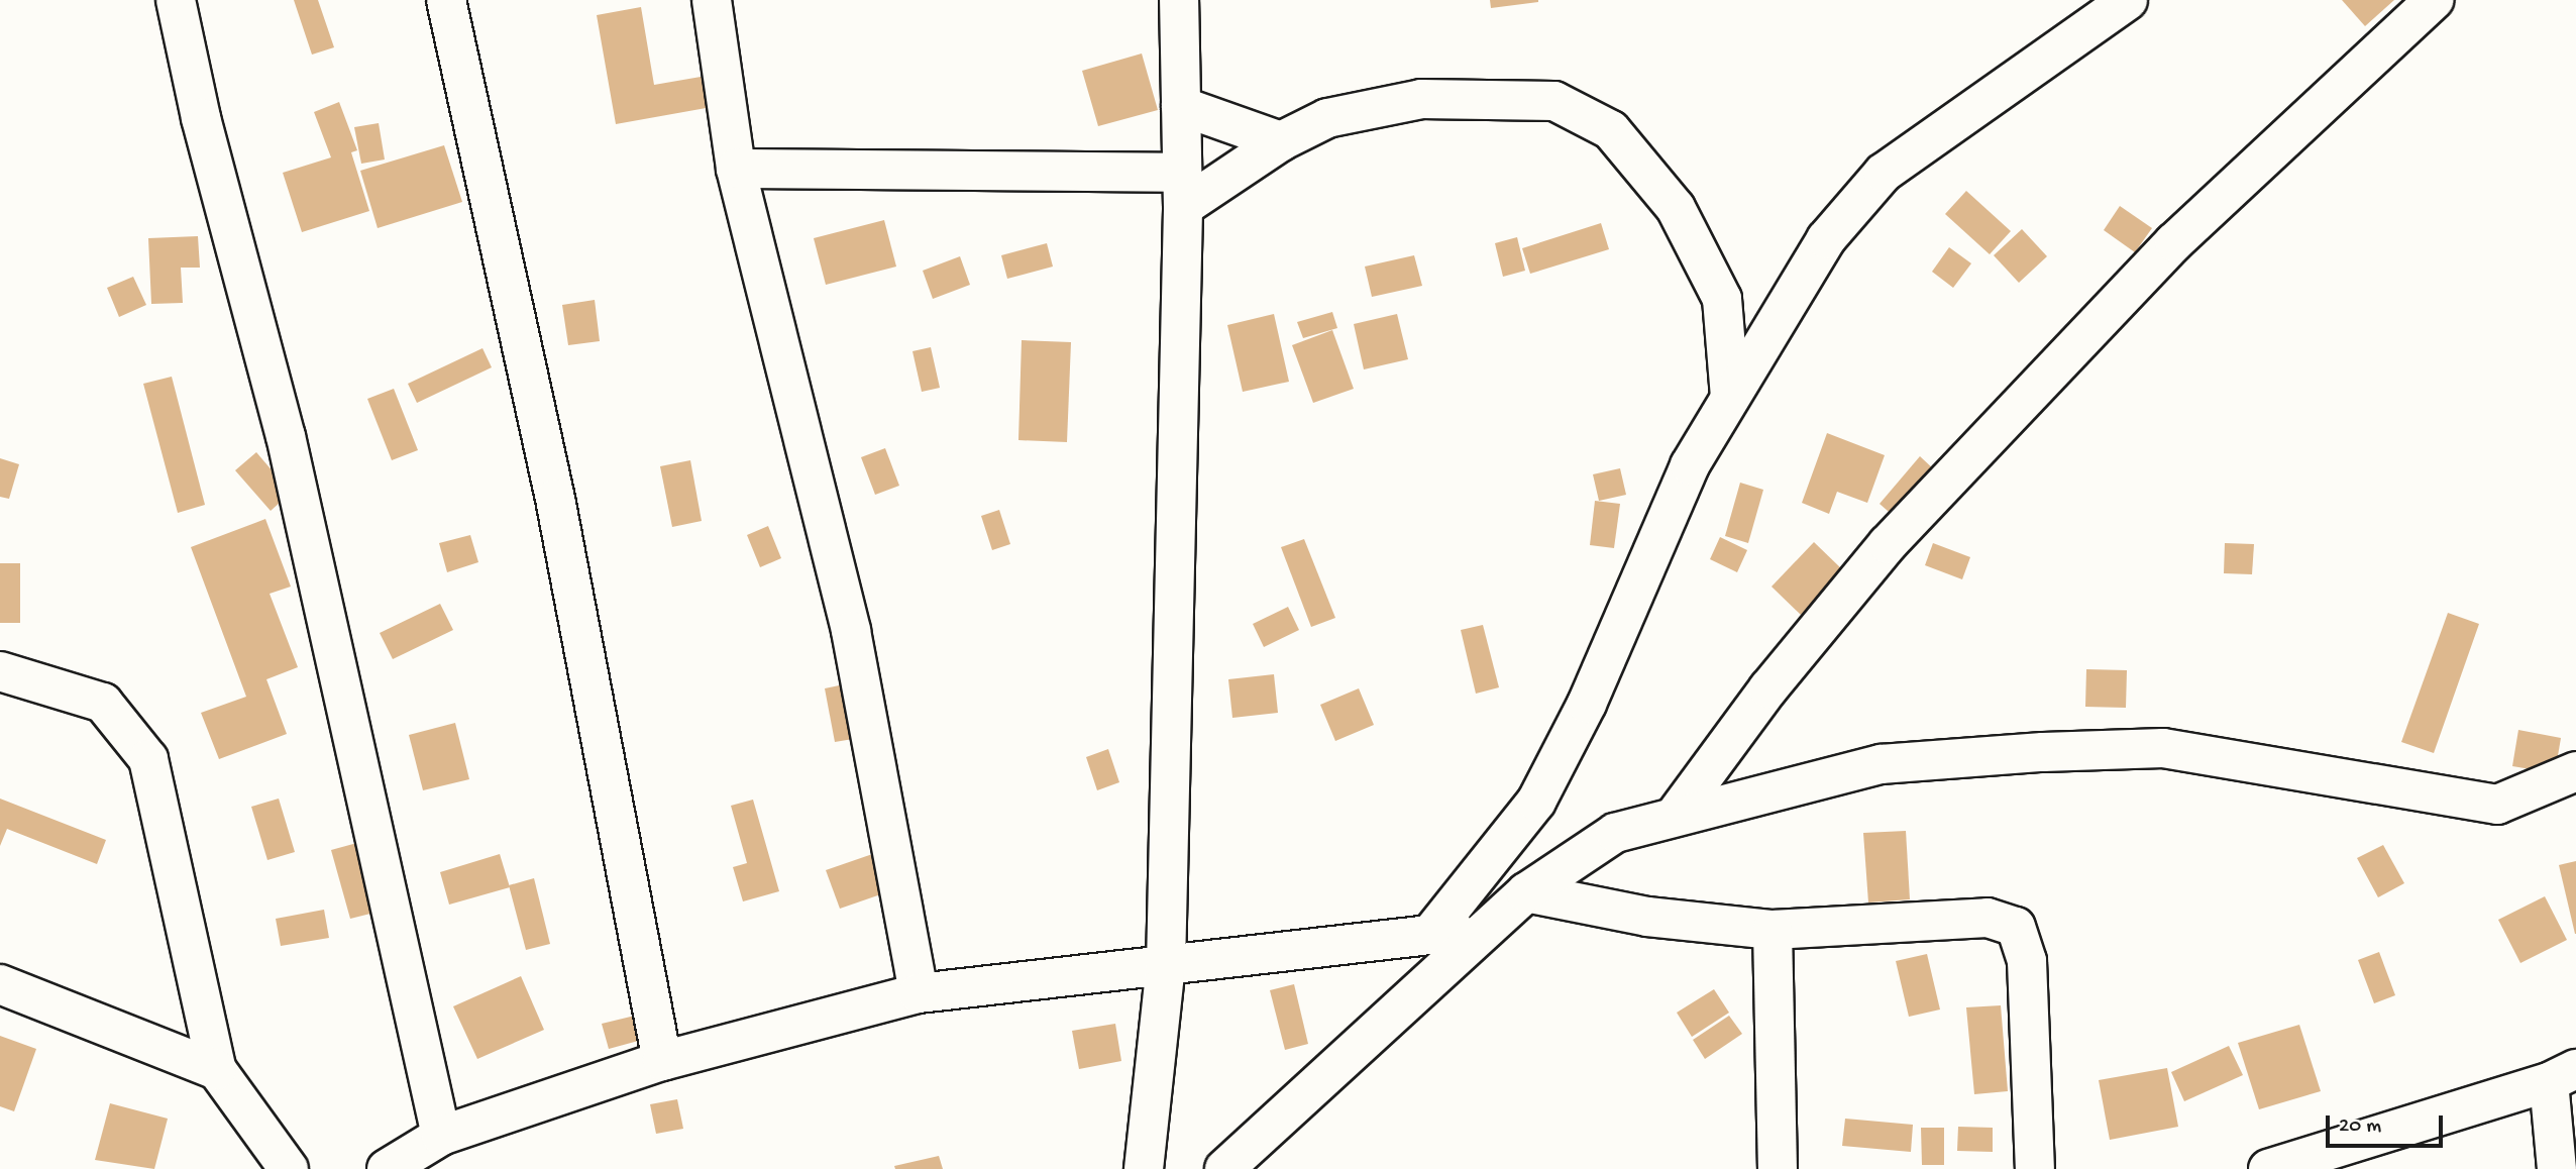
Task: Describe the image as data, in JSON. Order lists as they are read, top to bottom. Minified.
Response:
{"scale_bar":"20 m"}
